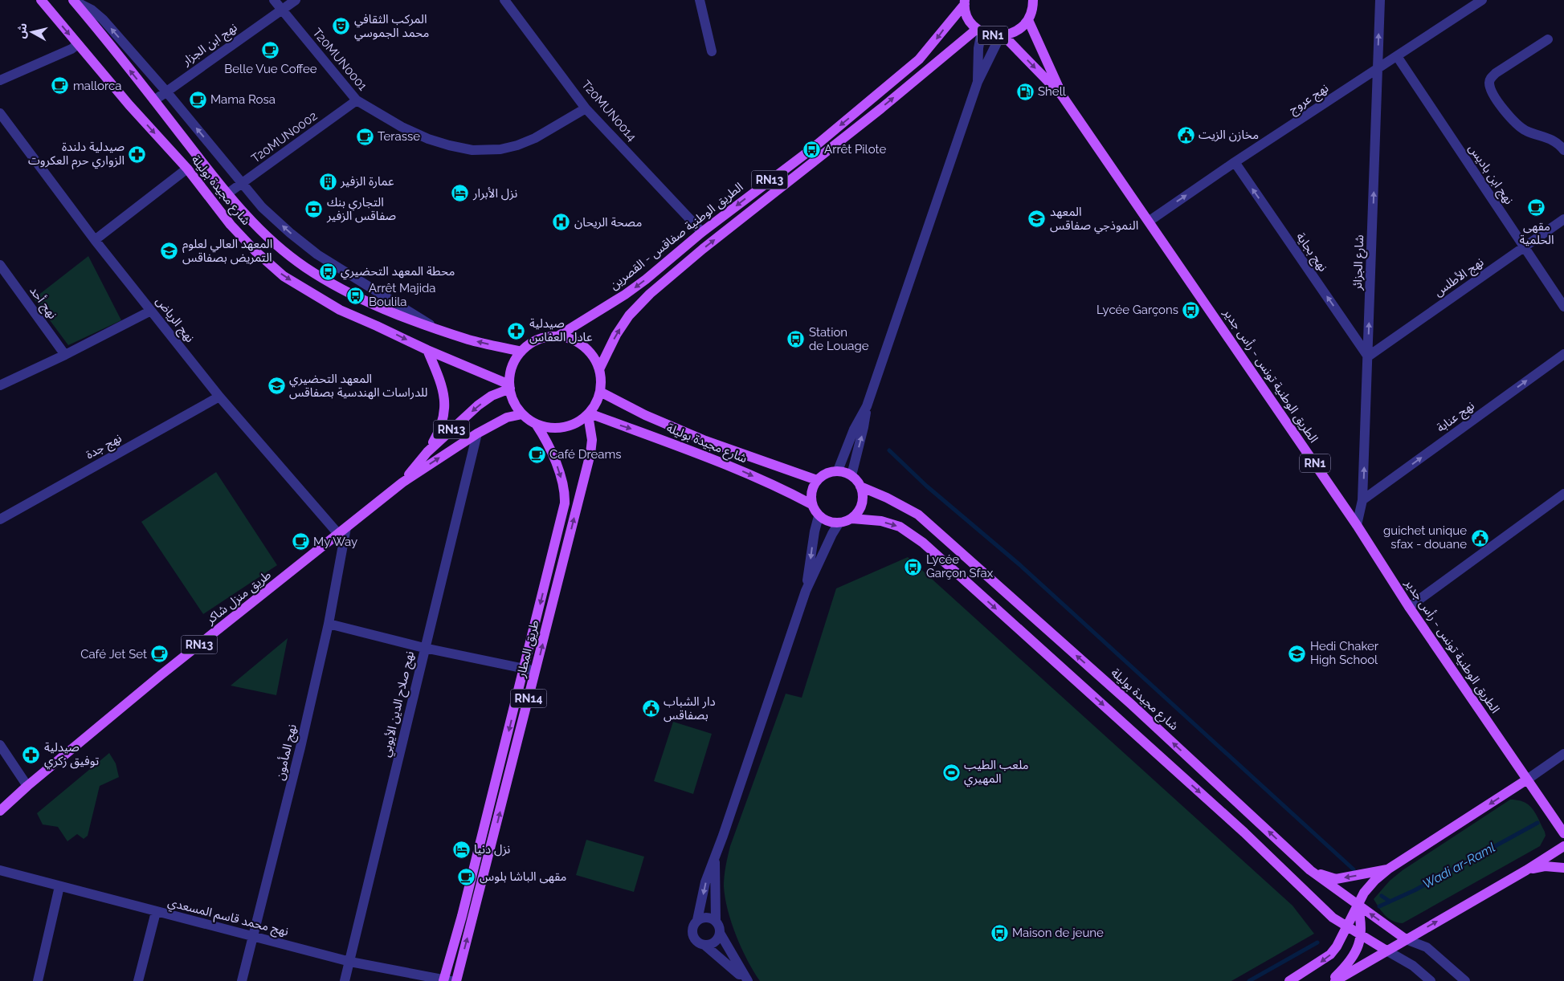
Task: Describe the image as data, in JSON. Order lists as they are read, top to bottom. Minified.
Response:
{"streets":{"main road":["RN1","RN13","شارع مجيدة بوليلة","الطريق الوطنية صفاقس - القصرين","الطريق الوطنية تونس - رأس جدير","طريق منزل شاكر","طريق المطار","RN14"],"street":["نهج ابن الجزار","T20MUN0001","نهج عروج","T20MUN0014","T20MUN0002","نهج ابن باديس","نهج بجاية","شارع الجزائر","نهج الأطلس","نهج أحد","نهج الرياض","نهج عنابة","نهج جدة","نهج صلاح الدين الأيوبي","نهج المأمون","نهج محمد قاسم المسعدي"]},"crossings":[["RN1","RN13"],["RN1","الطريق الوطنية صفاقس - القصرين"],["RN1","الطريق الوطنية تونس - رأس جدير"],["نهج ابن الجزار","T20MUN0001"],["نهج ابن الجزار","شارع مجيدة بوليلة"],["T20MUN0001","T20MUN0014"],["T20MUN0001","T20MUN0002"],["نهج عروج","نهج ابن باديس"],["نهج عروج","نهج بجاية"],["نهج عروج","شارع الجزائر"],["نهج عروج","الطريق الوطنية تونس - رأس جدير"],["T20MUN0014","الطريق الوطنية صفاقس - القصرين"],["T20MUN0002","شارع مجيدة بوليلة"],["نهج ابن باديس","نهج الأطلس"],["RN13","شارع مجيدة بوليلة"],["RN13","الطريق الوطنية صفاقس - القصرين"],["RN13","طريق منزل شاكر"],["RN13","طريق المطار"],["شارع مجيدة بوليلة","الطريق الوطنية صفاقس - القصرين"],["شارع مجيدة بوليلة","طريق منزل شاكر"],["شارع مجيدة بوليلة","طريق المطار"],["الطريق الوطنية صفاقس - القصرين","طريق منزل شاكر"],["الطريق الوطنية صفاقس - القصرين","طريق المطار"],["نهج بجاية","شارع الجزائر"],["نهج بجاية","نهج الأطلس"],["شارع الجزائر","نهج الأطلس"],["شارع الجزائر","الطريق الوطنية تونس - رأس جدير"],["شارع الجزائر","نهج عنابة"],["نهج الرياض","نهج جدة"],["نهج الرياض","طريق منزل شاكر"],["نهج الرياض","نهج المأمون"],["طريق منزل شاكر","طريق المطار"],["طريق منزل شاكر","نهج صلاح الدين الأيوبي"],["طريق منزل شاكر","نهج المأمون"],["طريق المطار","نهج محمد قاسم المسعدي"],["نهج صلاح الدين الأيوبي","نهج محمد قاسم المسعدي"],["نهج المأمون","نهج محمد قاسم المسعدي"]],"one_way":["نهج بجاية","شارع الجزائر","نهج عنابة"],"water":["Wadi ar-Raml"],"places":{"theatre":["المركب الثقافي محمد الجموسي"],"cafe":["Belle Vue Coffee","mallorca","Mama Rosa","Terasse","مقهى الحلمية","Café Dreams","My Way","Café Jet Set","مقهى الباشا بلوس"],"fuel station":["Shell"],"public building":["مخازن الزيت","guichet unique sfax - douane","دار الشباب بصفاقس"],"bus stop":["Arrêt Pilote","محطة المعهد التحضيري","Arrêt Majida Boulila","Lycée Garçons","Station de Louage","Lycée Garçon Sfax","Maison de jeune"],"pharmacy":["صيدلية دلندة الزواري حرم العكروت","صيدلية عادل العفاس","صيدلية توفيق زكري"],"building":["عمارة الزفير"],"hotel":["نزل الأبرار","نزل دنيا"],"bank":["التجاري بنك صفاقس الزفير"],"school or university":["المعهد النموذجي صفاقس","المعهد العالي لعلوم التمريض بصفاقس","المعهد التحضيري للدراسات الهندسية بصفاقس","Hedi Chaker High School"],"hospital":["مصحة الريحان"],"sports":["ملعب الطيب المهيري"]},"north":"left"}
